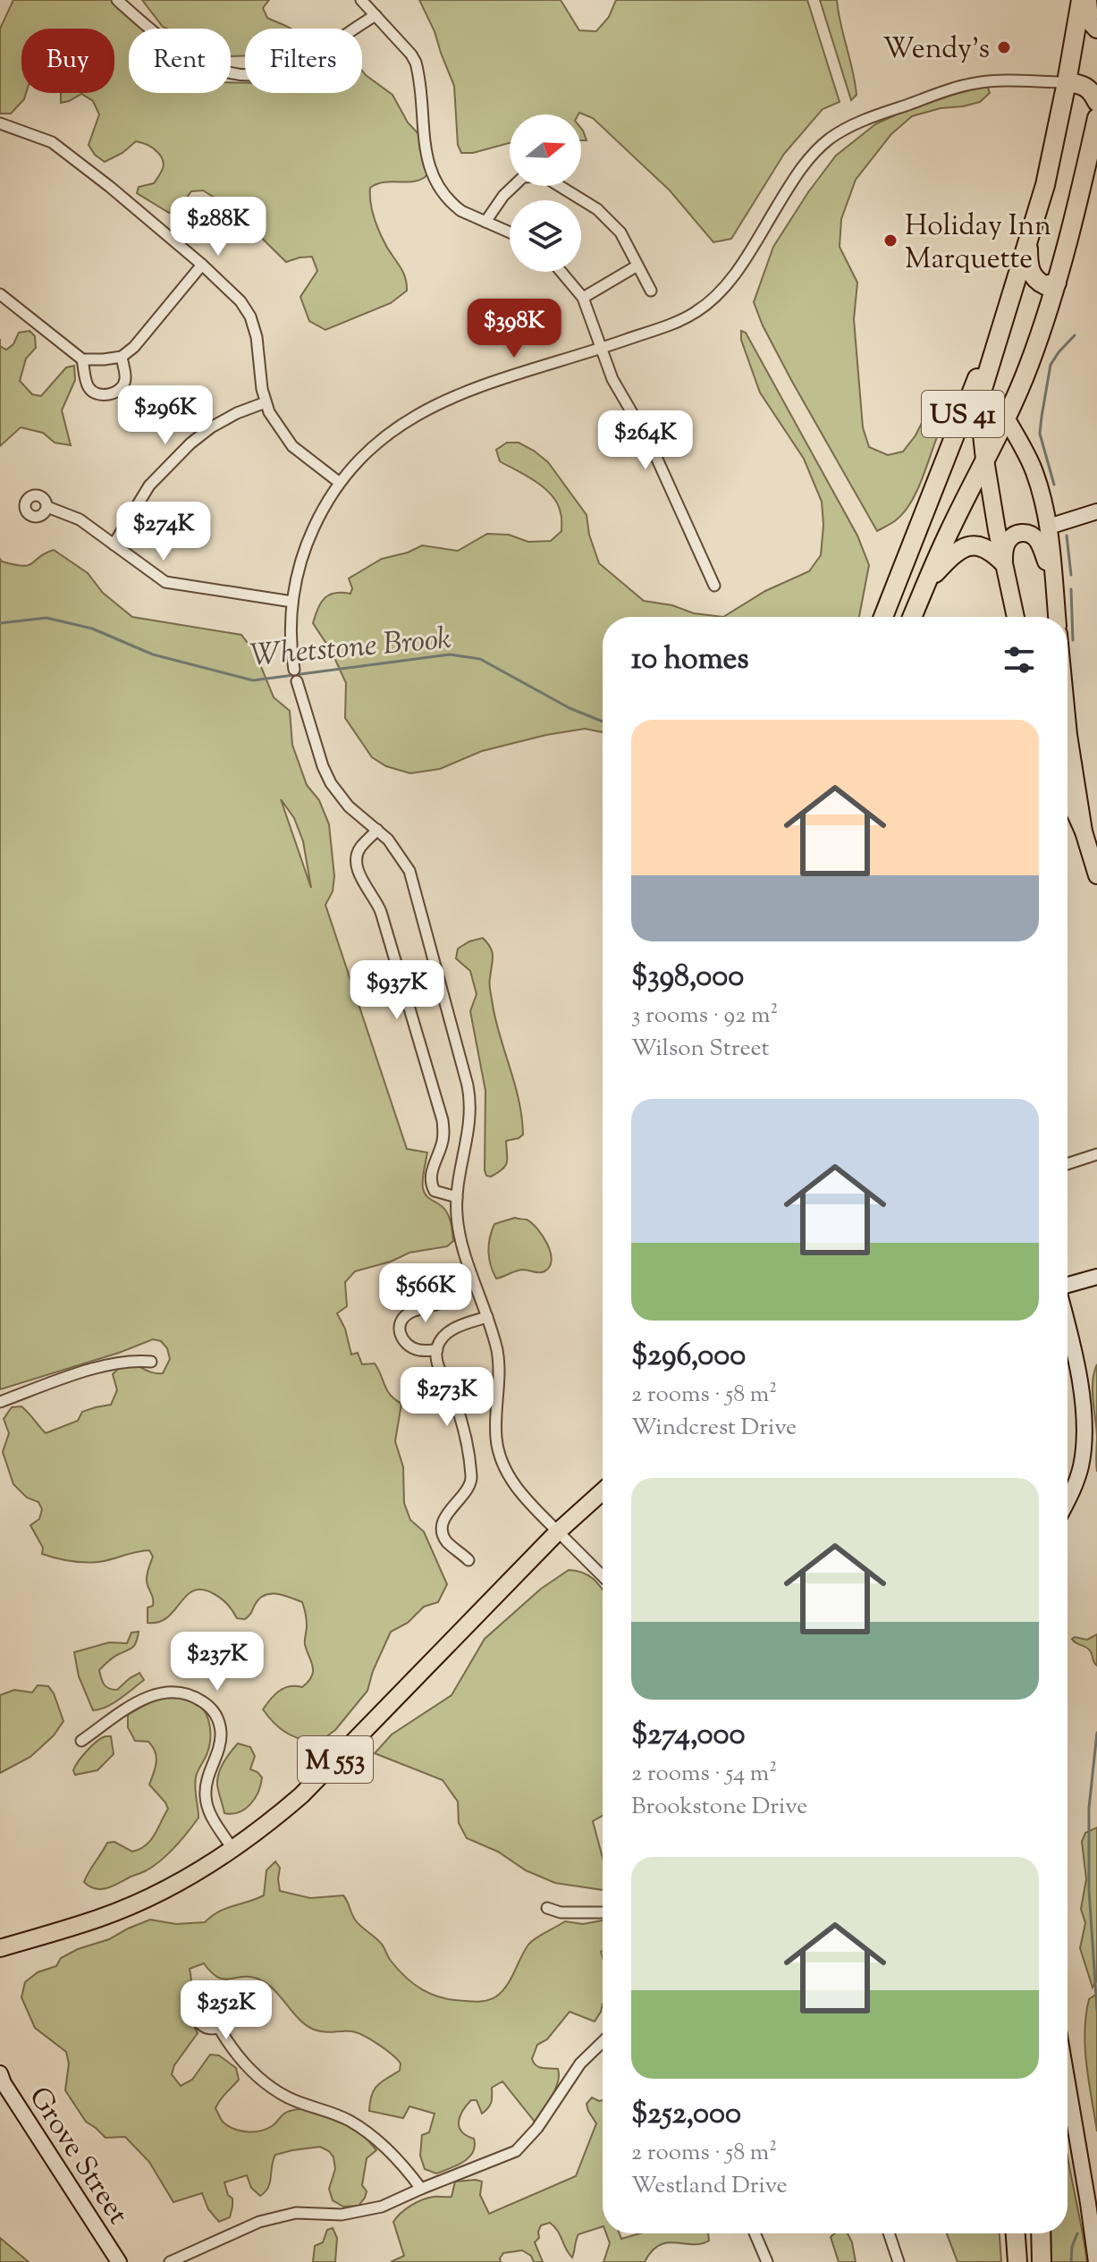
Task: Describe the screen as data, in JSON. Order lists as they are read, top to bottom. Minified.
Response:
{"streets":{"highway":["US 41"],"main road":["M 553"],"street":["Grove Street"]},"water":["Whetstone Brook"],"places":["Wendy's","Holiday Inn Marquette"],"north":"right","page":{"chip":["Buy","Rent","Filters"],"price":["$288K","$398K","$296K","$264K","$274K","$937K","$566K","$273K","$237K","$252K"],"heading":"10 homes","list":[{"name":"$398,000","note":"3 rooms · 92 m² · Wilson Street"},{"name":"$296,000","note":"2 rooms · 58 m² · Windcrest Drive"},{"name":"$274,000","note":"2 rooms · 54 m² · Brookstone Drive"},{"name":"$252,000","note":"2 rooms · 58 m² · Westland Drive"}]}}
